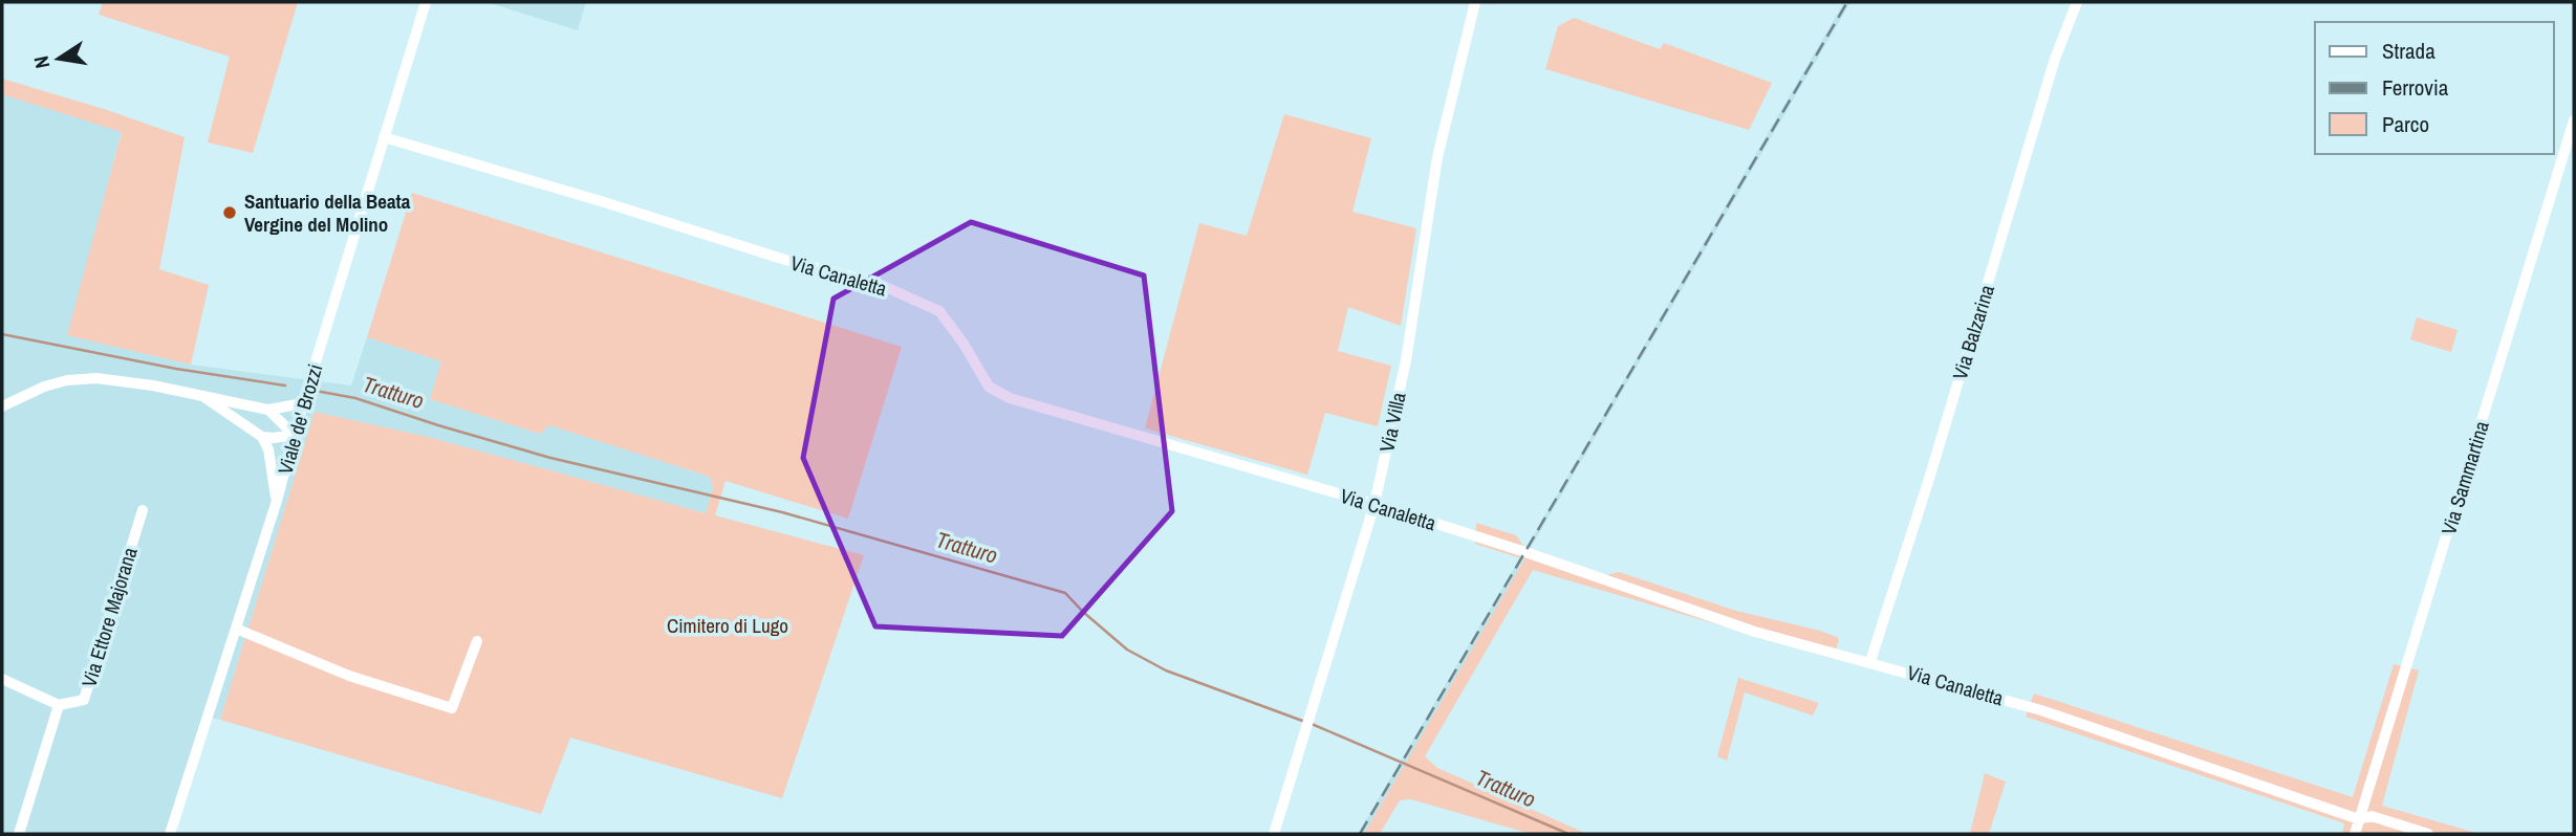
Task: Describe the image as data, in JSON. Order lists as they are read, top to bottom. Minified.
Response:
{"streets":{"street":["Via Canaletta","Via Balzarina","Viale de' Brozzi","Via Villa","Via Sammartina","Via Ettore Majorana"]},"crossings":[["Via Canaletta","Via Balzarina"],["Via Canaletta","Viale de' Brozzi"],["Via Canaletta","Via Villa"],["Via Canaletta","Via Sammartina"]],"water":["Tratturo"],"parks":["Cimitero di Lugo"],"places":["Santuario della Beata Vergine del Molino"],"legend":["Strada","Ferrovia","Parco"],"north":"left"}
